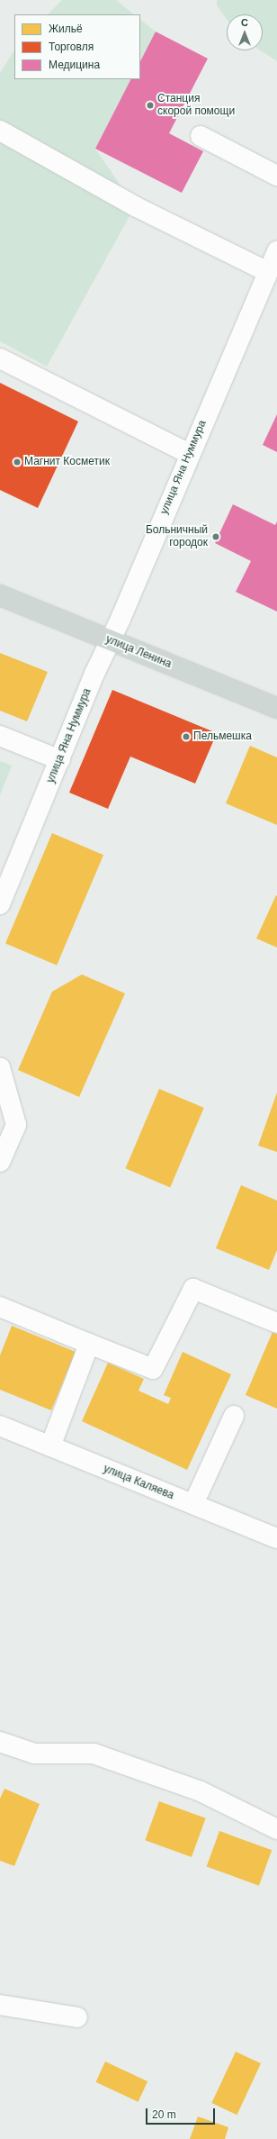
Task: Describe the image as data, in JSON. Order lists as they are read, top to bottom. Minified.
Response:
{"streets":{"main road":["улица Ленина"],"street":["улица Яна Нуммура","улица Каляева"]},"crossings":[["улица Яна Нуммура","улица Ленина"]],"places":["Станция скорой помощи","Магнит Косметик","Больничный городок","Пельмешка"],"legend":["Жильё","Торговля","Медицина"],"scale_bar":"20 m","north":"top"}
